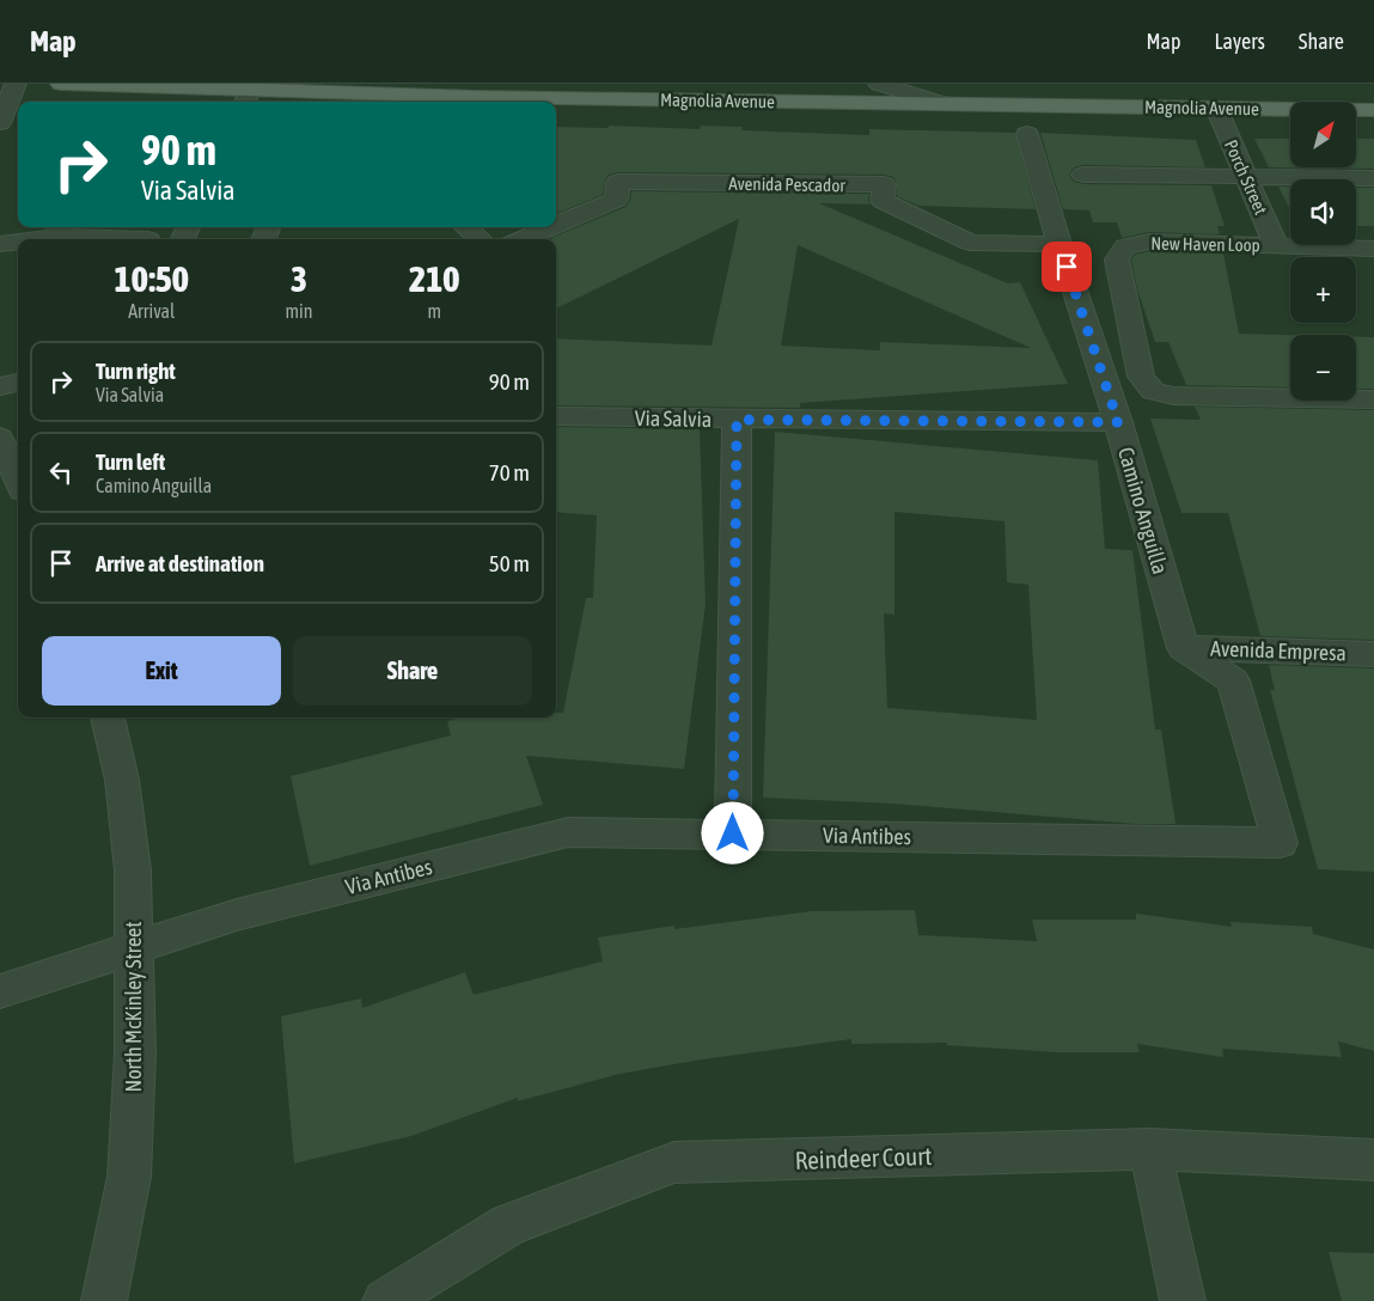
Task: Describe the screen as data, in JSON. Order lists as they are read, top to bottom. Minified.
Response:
{"streets":{"main road":["Magnolia Avenue"],"street":["Porch Street","Avenida Pescador","New Haven Loop","Via Salvia","Camino Anguilla","Avenida Empresa","Via Antibes","North McKinley Street","Reindeer Court"]},"crossings":[["Magnolia Avenue","Porch Street"],["Porch Street","New Haven Loop"],["Avenida Pescador","Camino Anguilla"],["Via Salvia","Camino Anguilla"],["Camino Anguilla","Avenida Empresa"],["Camino Anguilla","Via Antibes"],["Avenida Empresa","Via Antibes"],["Via Antibes","North McKinley Street"]],"north":"top right","page":{"header":"Map","nav":["Map","Layers","Share"],"map_buttons":["+","−"],"turn":["90 m","Via Salvia"],"eta":["10:50","Arrival","3","min","210","m"],"list":[{"name":"Turn right","note":"Via Salvia","value":"90 m"},{"name":"Turn left","note":"Camino Anguilla","value":"70 m"},{"name":"Arrive at destination","value":"50 m"}],"buttons":["Exit","Share"]}}
